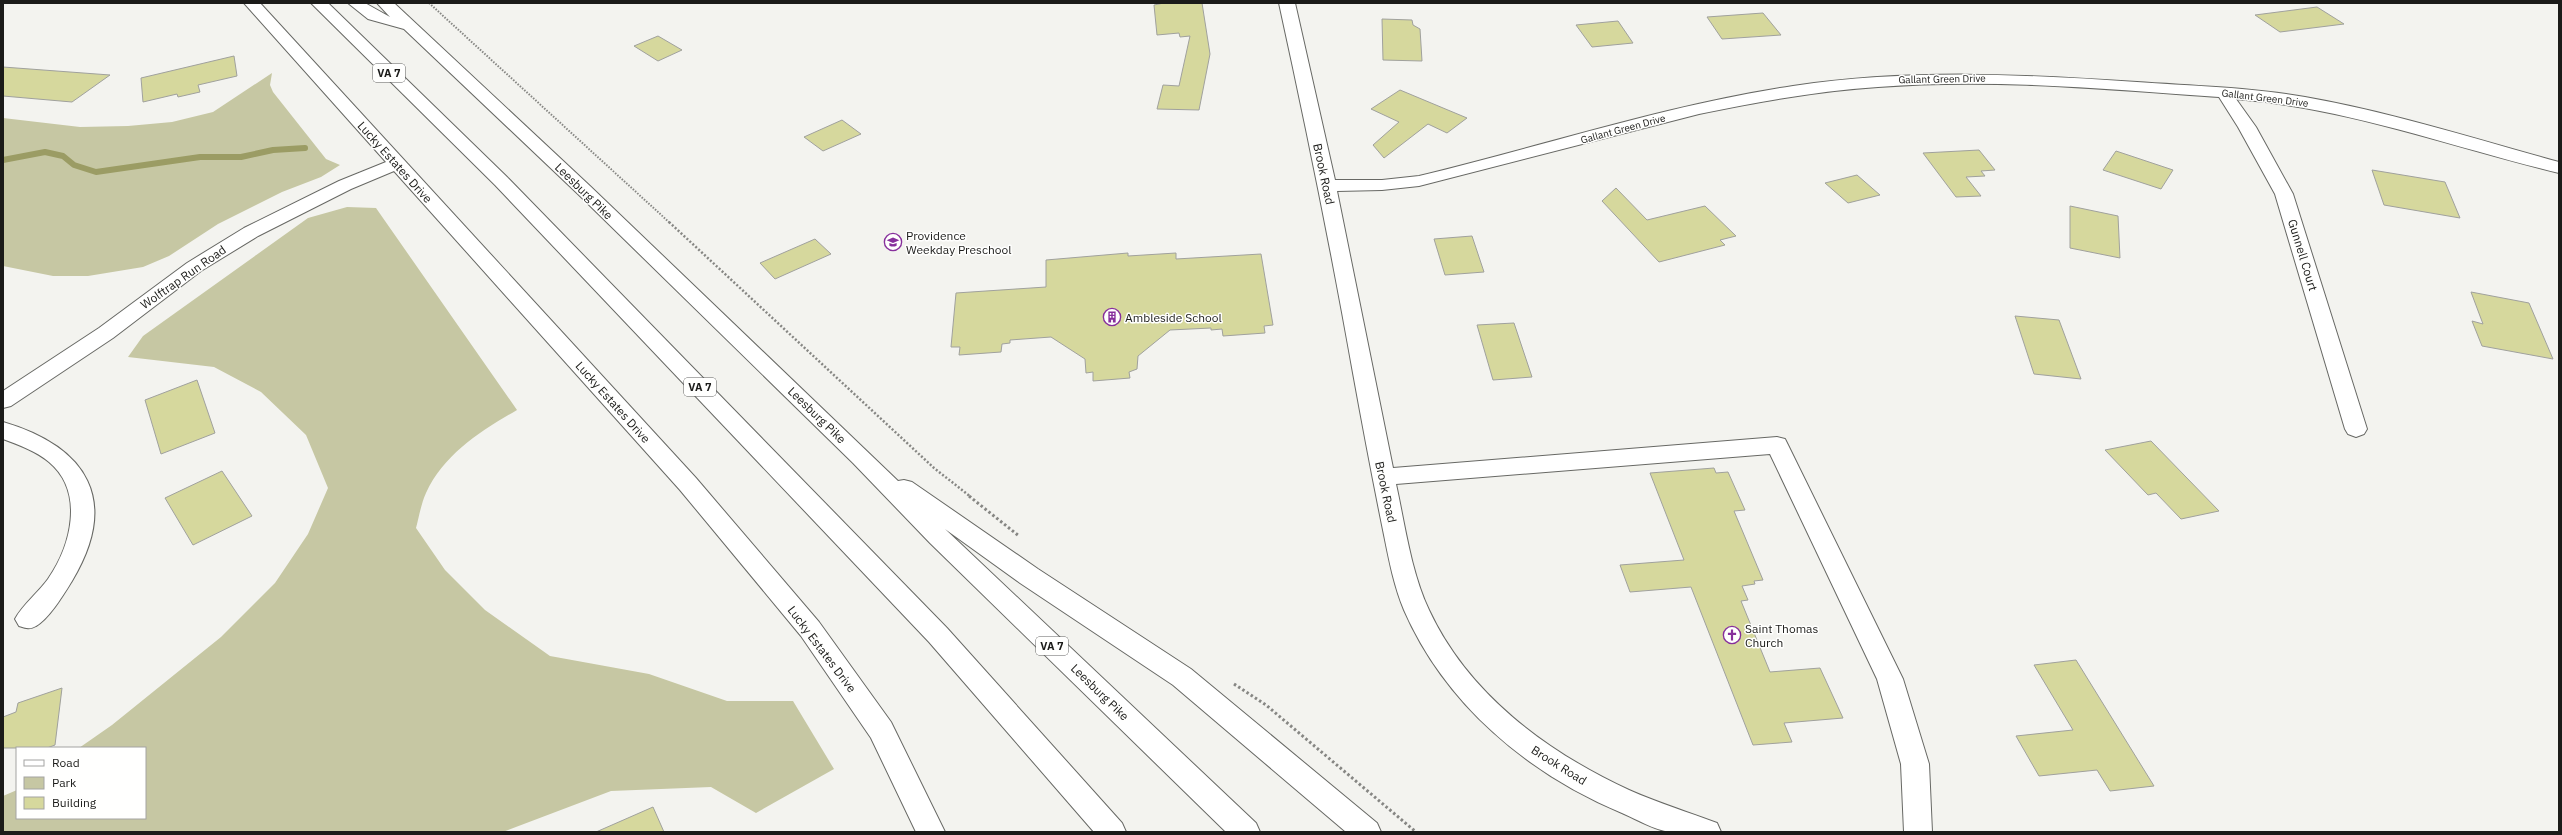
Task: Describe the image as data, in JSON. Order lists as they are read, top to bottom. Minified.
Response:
{"streets":{"main road":["VA 7","Gallant Green Drive","Lucky Estates Drive","Brook Road","Leesburg Pike","Gunnell Court","Wolftrap Run Road"]},"crossings":[["Gallant Green Drive","Brook Road"],["Gallant Green Drive","Gunnell Court"],["Lucky Estates Drive","Wolftrap Run Road"]],"places":{"school or university":["Providence Weekday Preschool"],"building":["Ambleside School"],"church":["Saint Thomas Church"]},"legend":["Road","Park","Building"]}
